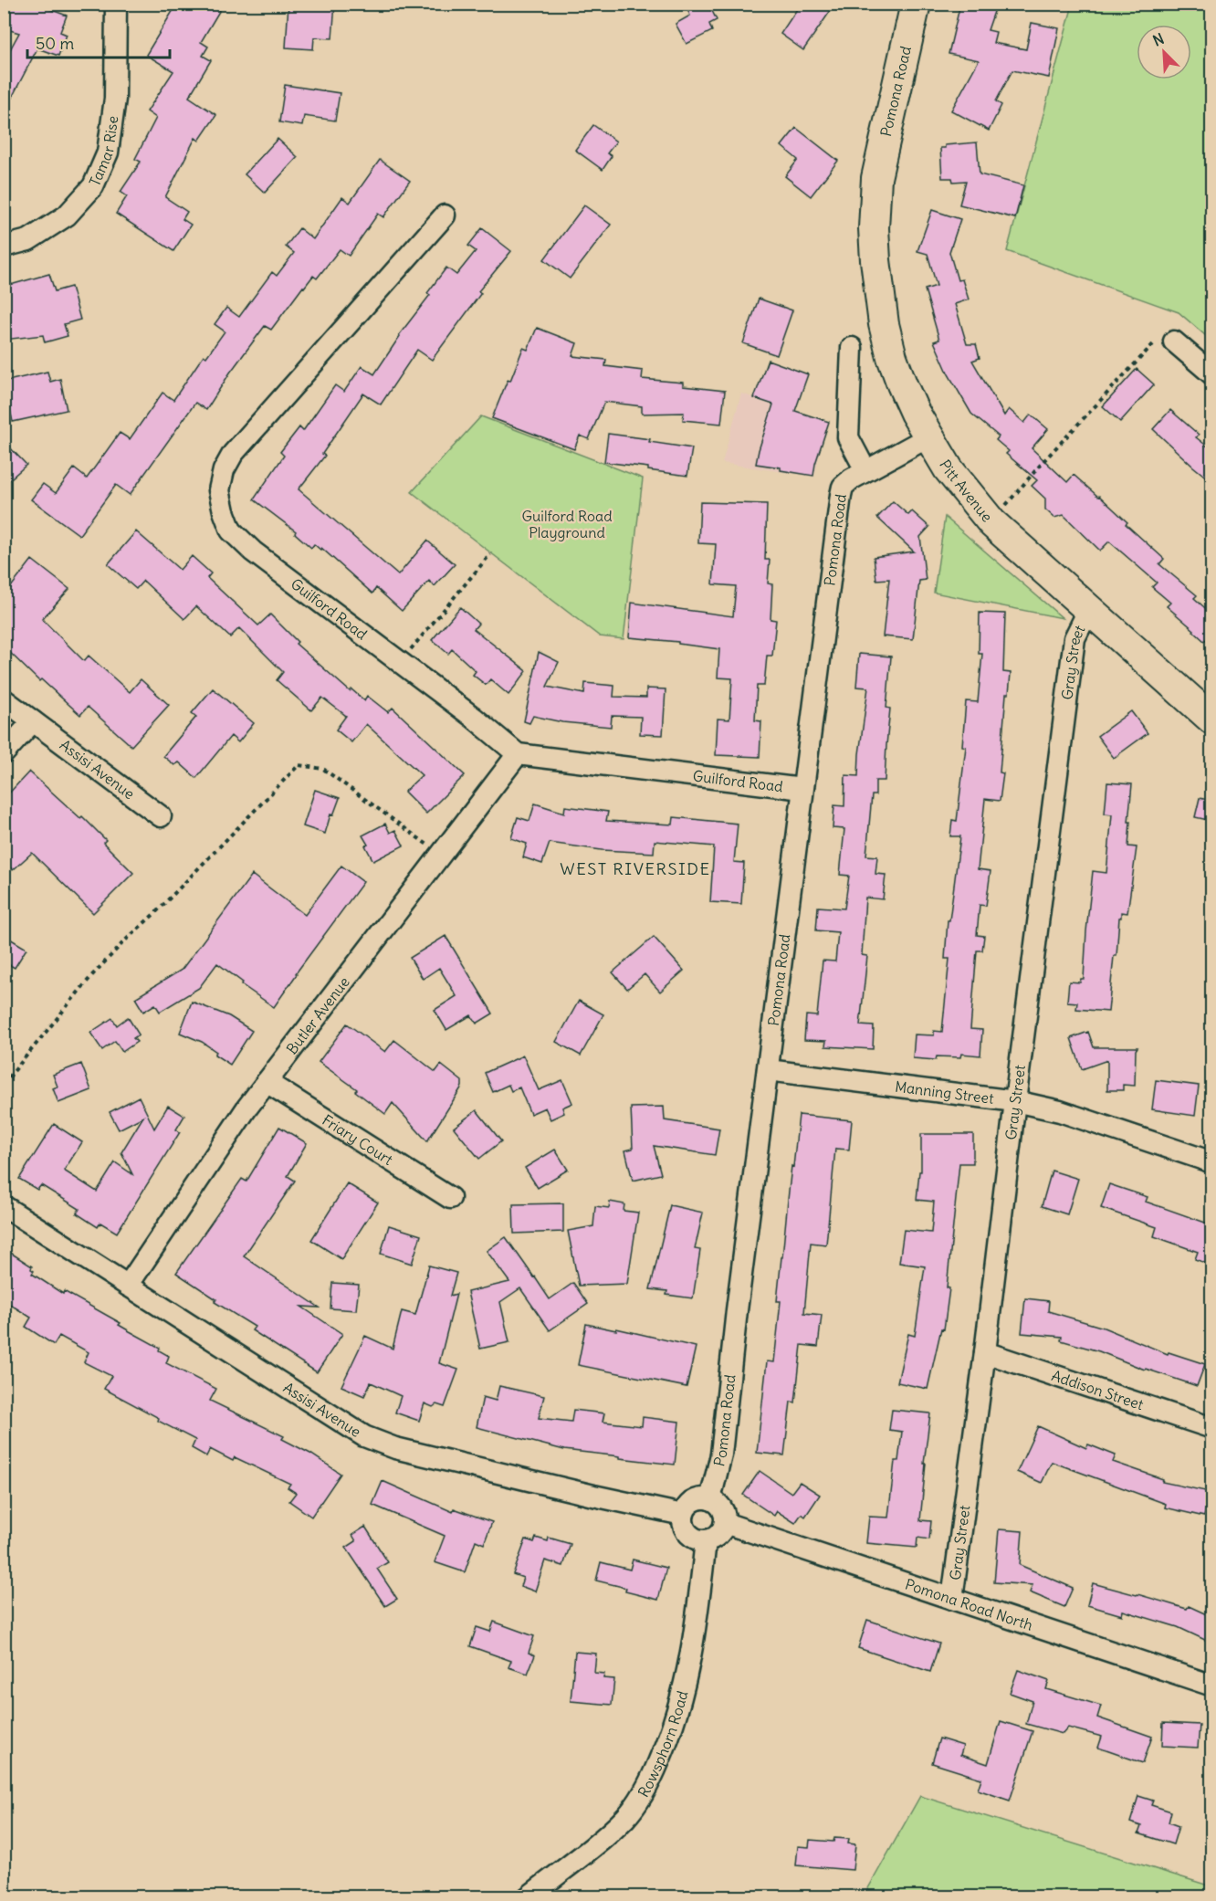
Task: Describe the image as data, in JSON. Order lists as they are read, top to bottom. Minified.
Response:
{"streets":{"street":["Pomona Road","Tamar Rise","Pitt Avenue","Guilford Road","Gray Street","Assisi Avenue","Butler Avenue","Manning Street","Friary Court","Addison Street","Pomona Road North","Rowsphorn Road"]},"crossings":[["Pomona Road","Pitt Avenue"],["Pomona Road","Guilford Road"],["Pomona Road","Assisi Avenue"],["Pomona Road","Manning Street"],["Pomona Road","Pomona Road North"],["Pomona Road","Rowsphorn Road"],["Pitt Avenue","Gray Street"],["Guilford Road","Butler Avenue"],["Gray Street","Manning Street"],["Gray Street","Addison Street"],["Gray Street","Pomona Road North"],["Assisi Avenue","Butler Avenue"],["Assisi Avenue","Pomona Road North"],["Assisi Avenue","Rowsphorn Road"],["Butler Avenue","Friary Court"],["Pomona Road North","Rowsphorn Road"]],"districts":["WEST RIVERSIDE"],"parks":["Guilford Road Playground"],"scale_bar":"50 m","north":"top left"}
